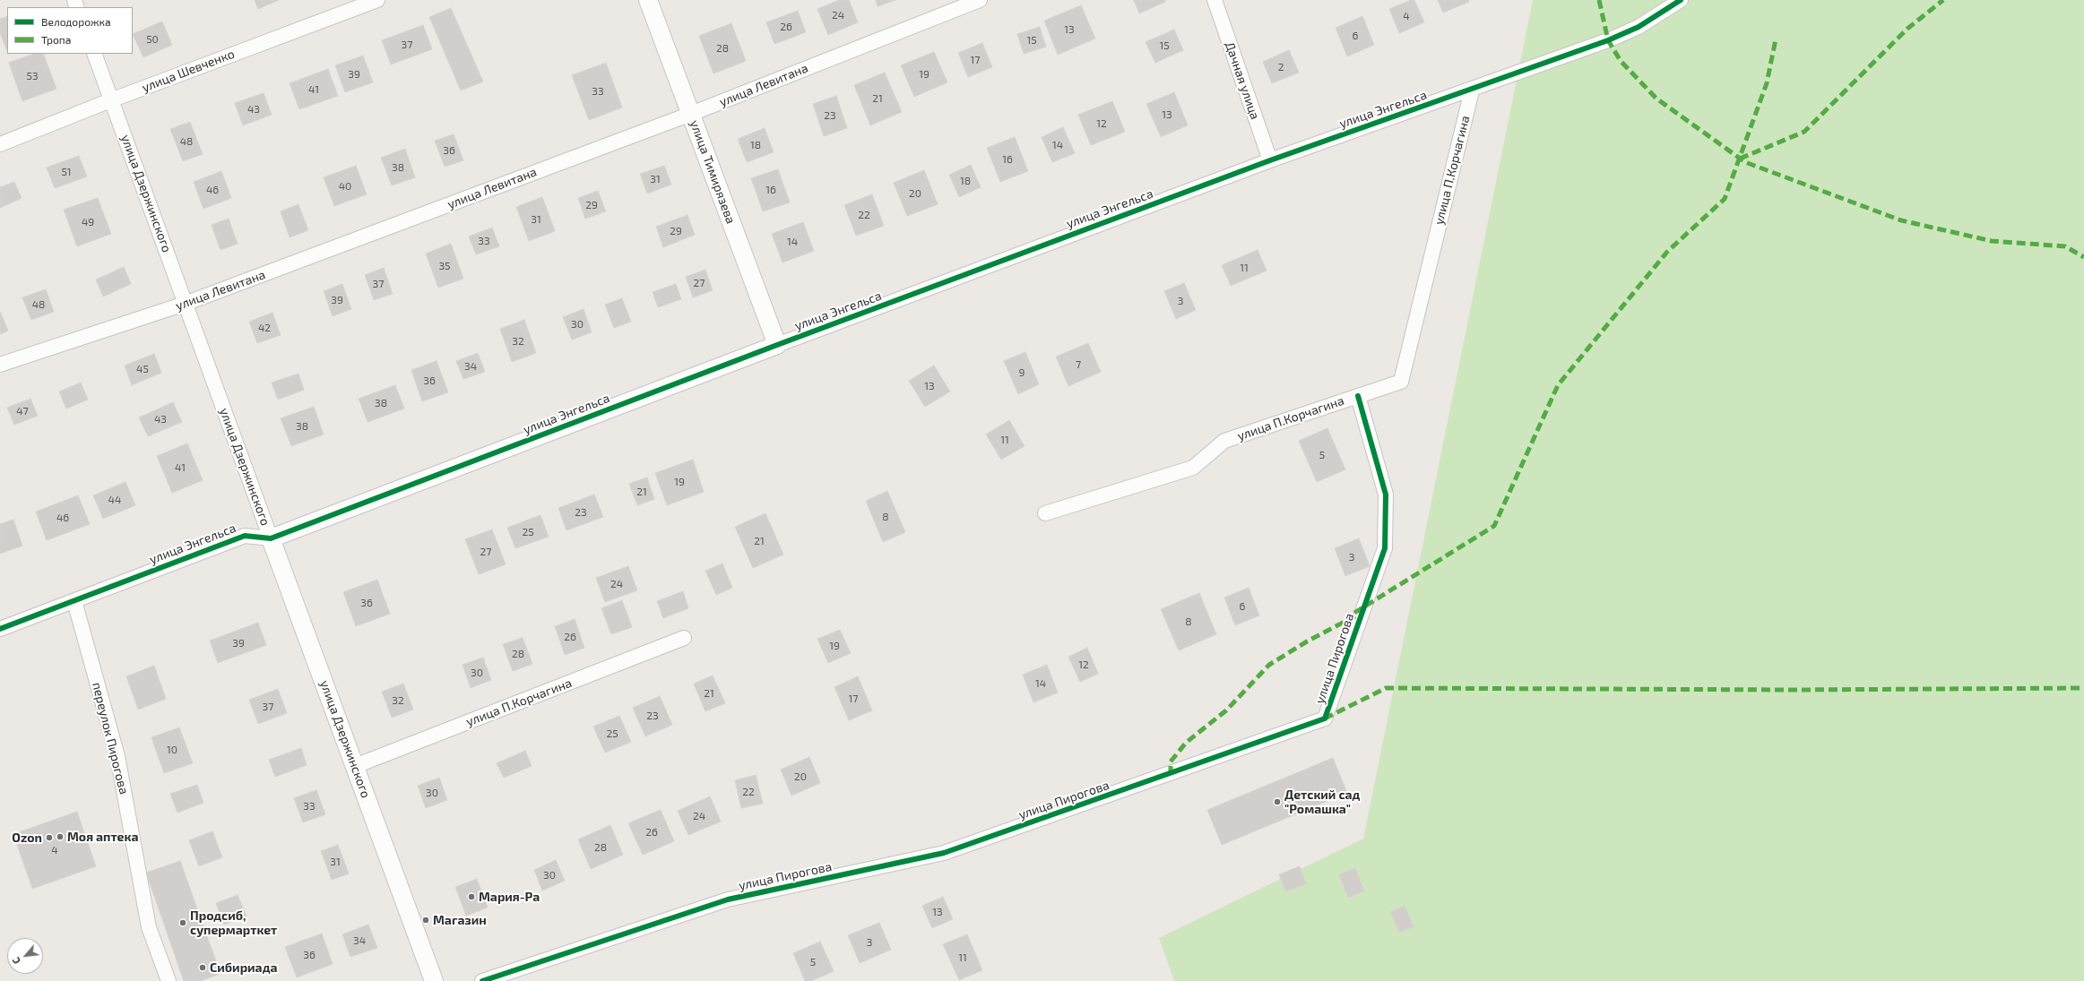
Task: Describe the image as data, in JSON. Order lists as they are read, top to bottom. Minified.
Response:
{"streets":{"street":["улица Шевченко","Дачная улица","улица Левитана","улица Энгельса","улица П.Корчагина","улица Тимирязева","улица Дзержинского","улица Пирогова","переулок Пирогова"]},"crossings":[["улица Шевченко","улица Дзержинского"],["Дачная улица","улица Энгельса"],["улица Левитана","улица Тимирязева"],["улица Левитана","улица Дзержинского"],["улица Энгельса","улица П.Корчагина"],["улица Энгельса","улица Тимирязева"],["улица Энгельса","улица Дзержинского"],["улица Энгельса","переулок Пирогова"],["улица П.Корчагина","улица Дзержинского"],["улица П.Корчагина","улица Пирогова"]],"places":["Детский сад \"Ромашка\"","Моя аптека","Ozon","Мария-Ра","Магазин","Продсиб, супермарткет","Сибириада"],"house_numbers":["24","4","26","13","6","50","15","37","15","28","17","2","39","19","53","41","33","21","43","13","23","12","48","18","14","36","16","38","51","31","18","40","46","16","20","29","22","31","49","29","33","14","35","11","27","37","39","3","48","30","42","32","7","34","45","9","36","13","38","47","43","38","11","5","41","19","21","44","23","8","46","25","21","27","3","24","36","6","8","26","39","19","28","12","30","14","21","17","32","37","23","25","10","20","22","30","33","24","26","28","4","31","30","13","34","3","36","11","5"],"legend":["Велодорожка","Тропа"],"north":"bottom left"}
